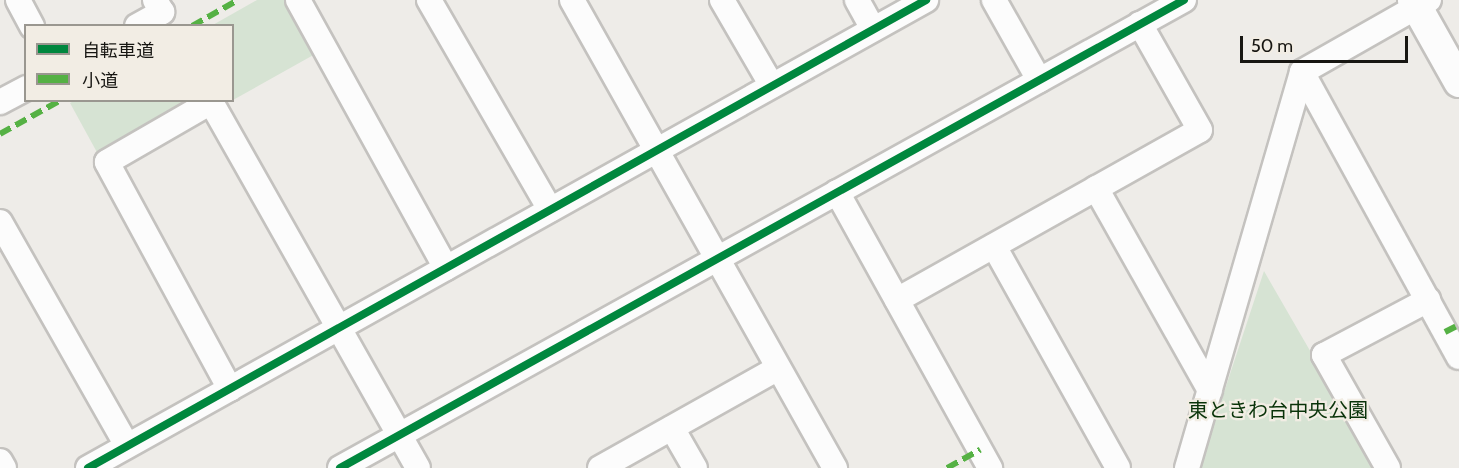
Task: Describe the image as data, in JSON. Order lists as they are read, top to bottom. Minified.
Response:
{"parks":["東ときわ台中央公園"],"legend":["自転車道","小道"],"scale_bar":"50 m"}
